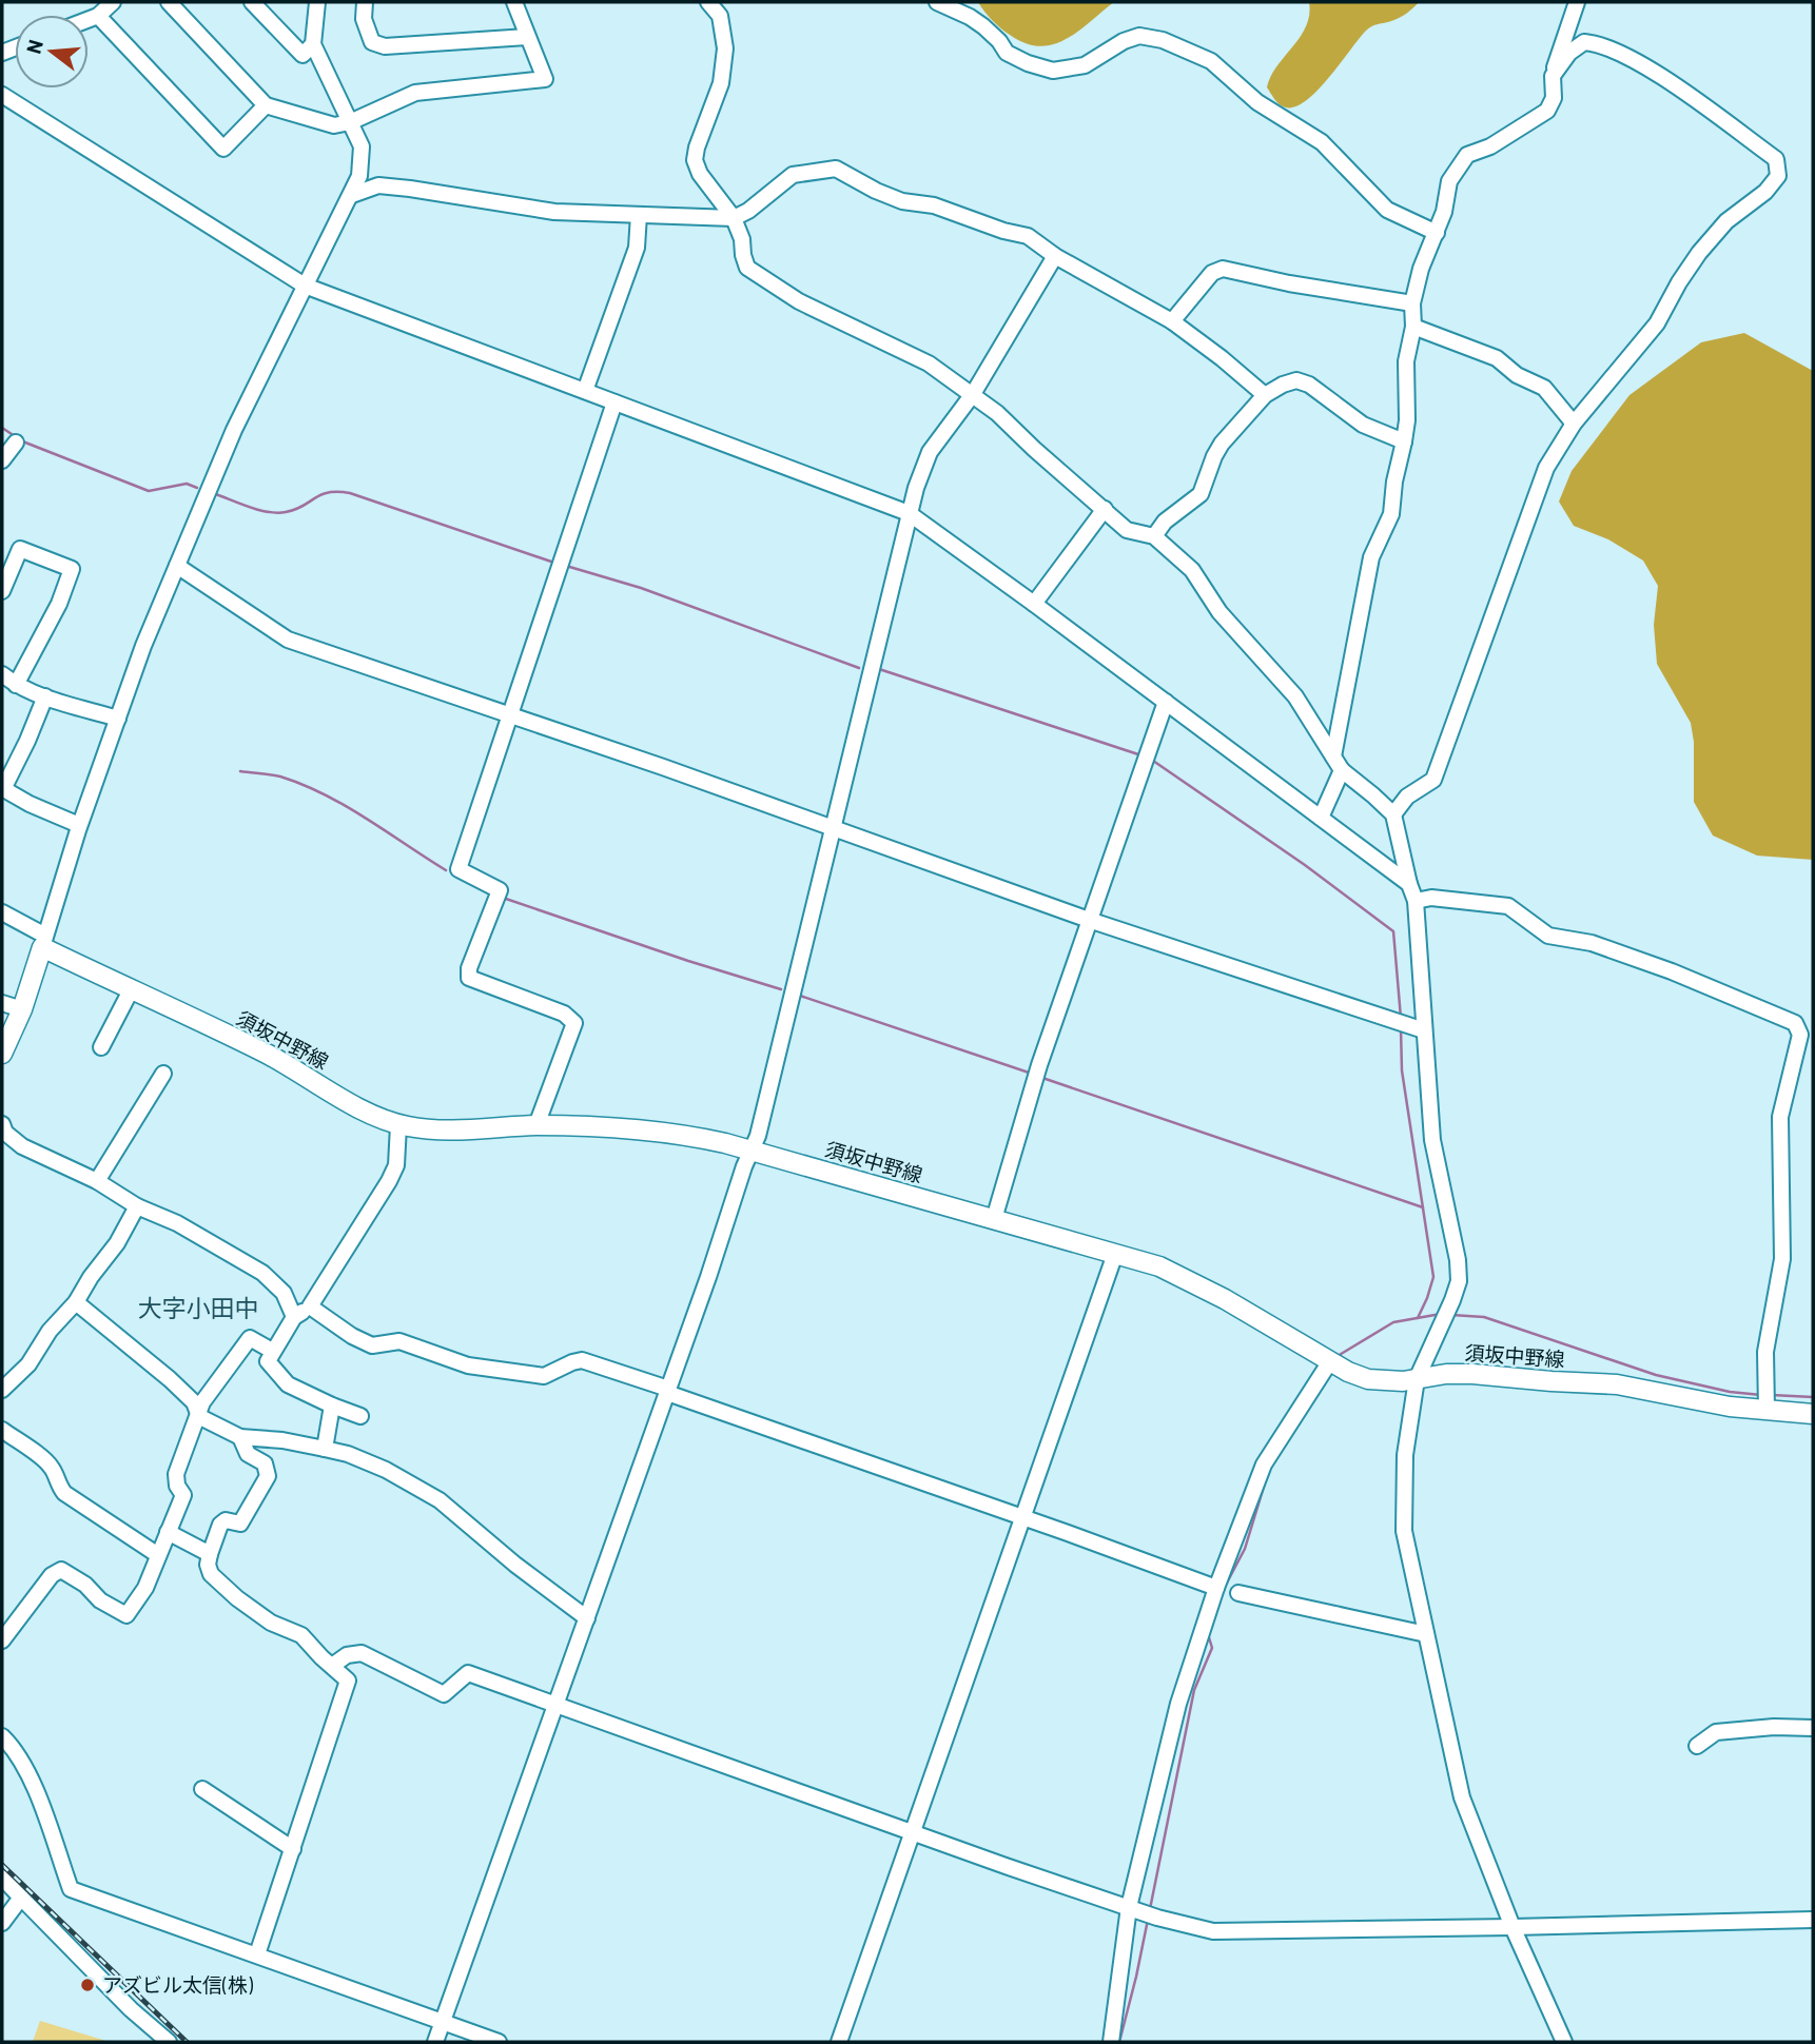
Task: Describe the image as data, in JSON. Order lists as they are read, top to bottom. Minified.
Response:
{"streets":{"main road":["須坂中野線"]},"districts":["大字小田中"],"places":["アズビル太信(株)"],"north":"left"}
